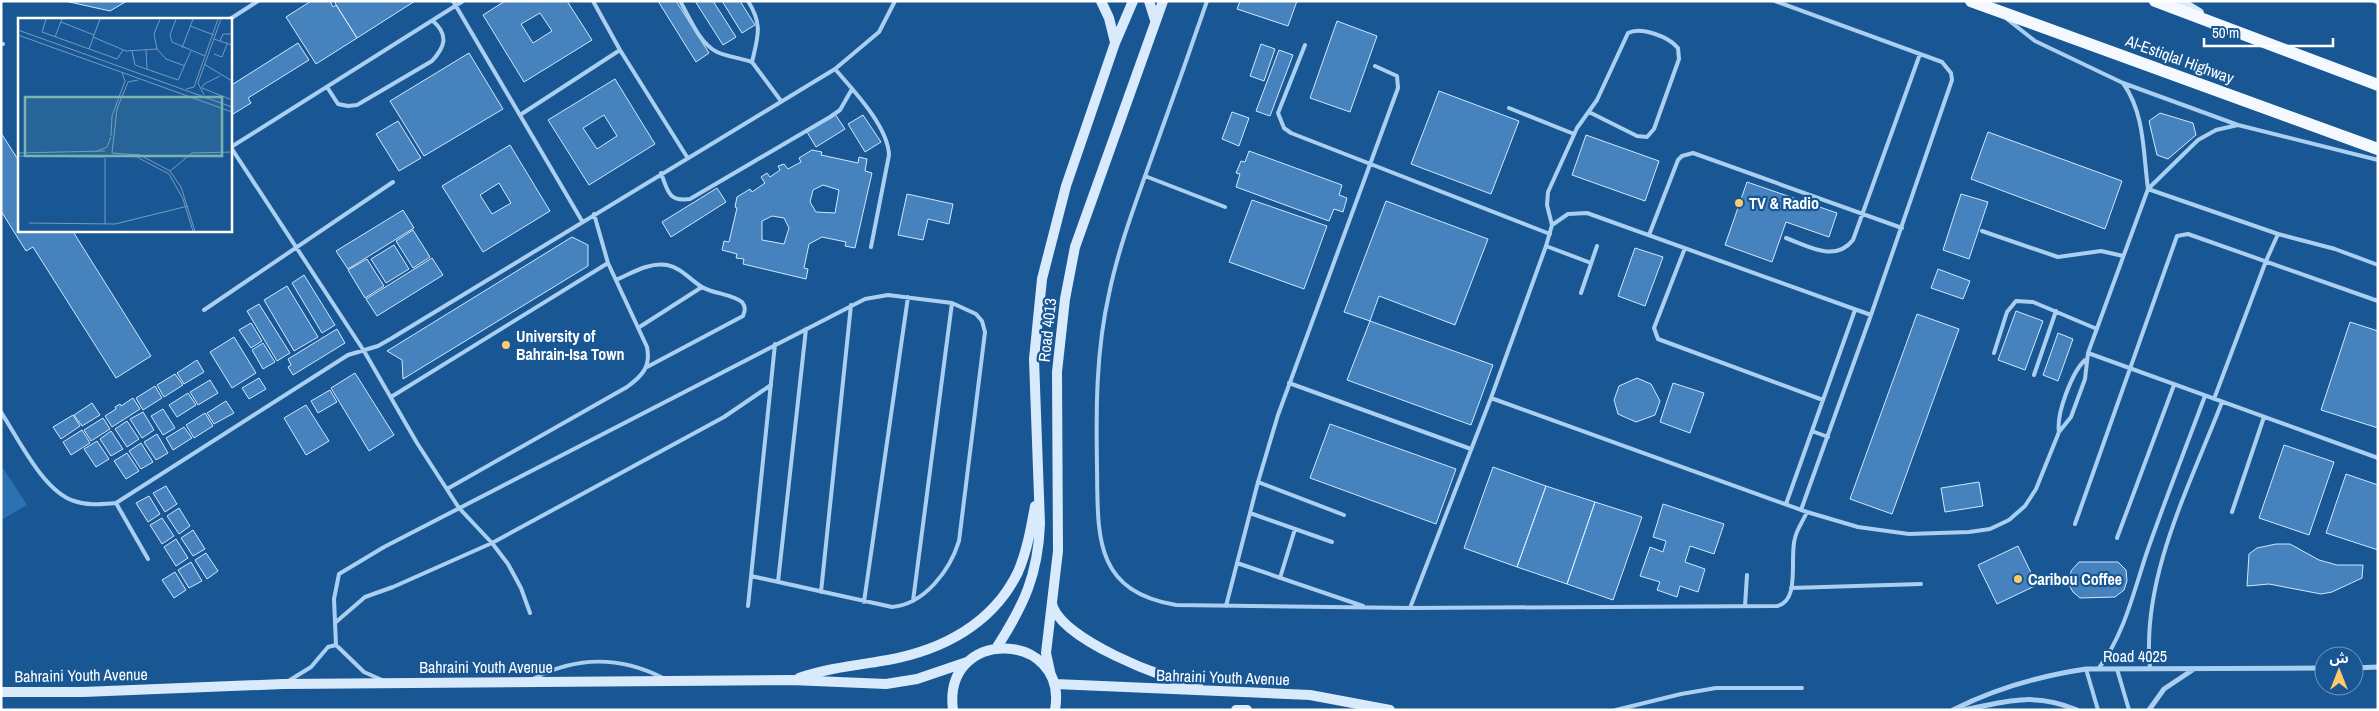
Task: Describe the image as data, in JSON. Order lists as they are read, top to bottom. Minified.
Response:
{"streets":{"main road":["Al-Estiqlal Highway"],"street":["Road 4013","Road 4025","Bahraini Youth Avenue"]},"crossings":[["Road 4013","Bahraini Youth Avenue"]],"places":["TV & Radio","University of Bahrain-Isa Town","Caribou Coffee"],"scale_bar":"50 m","north":"top"}
